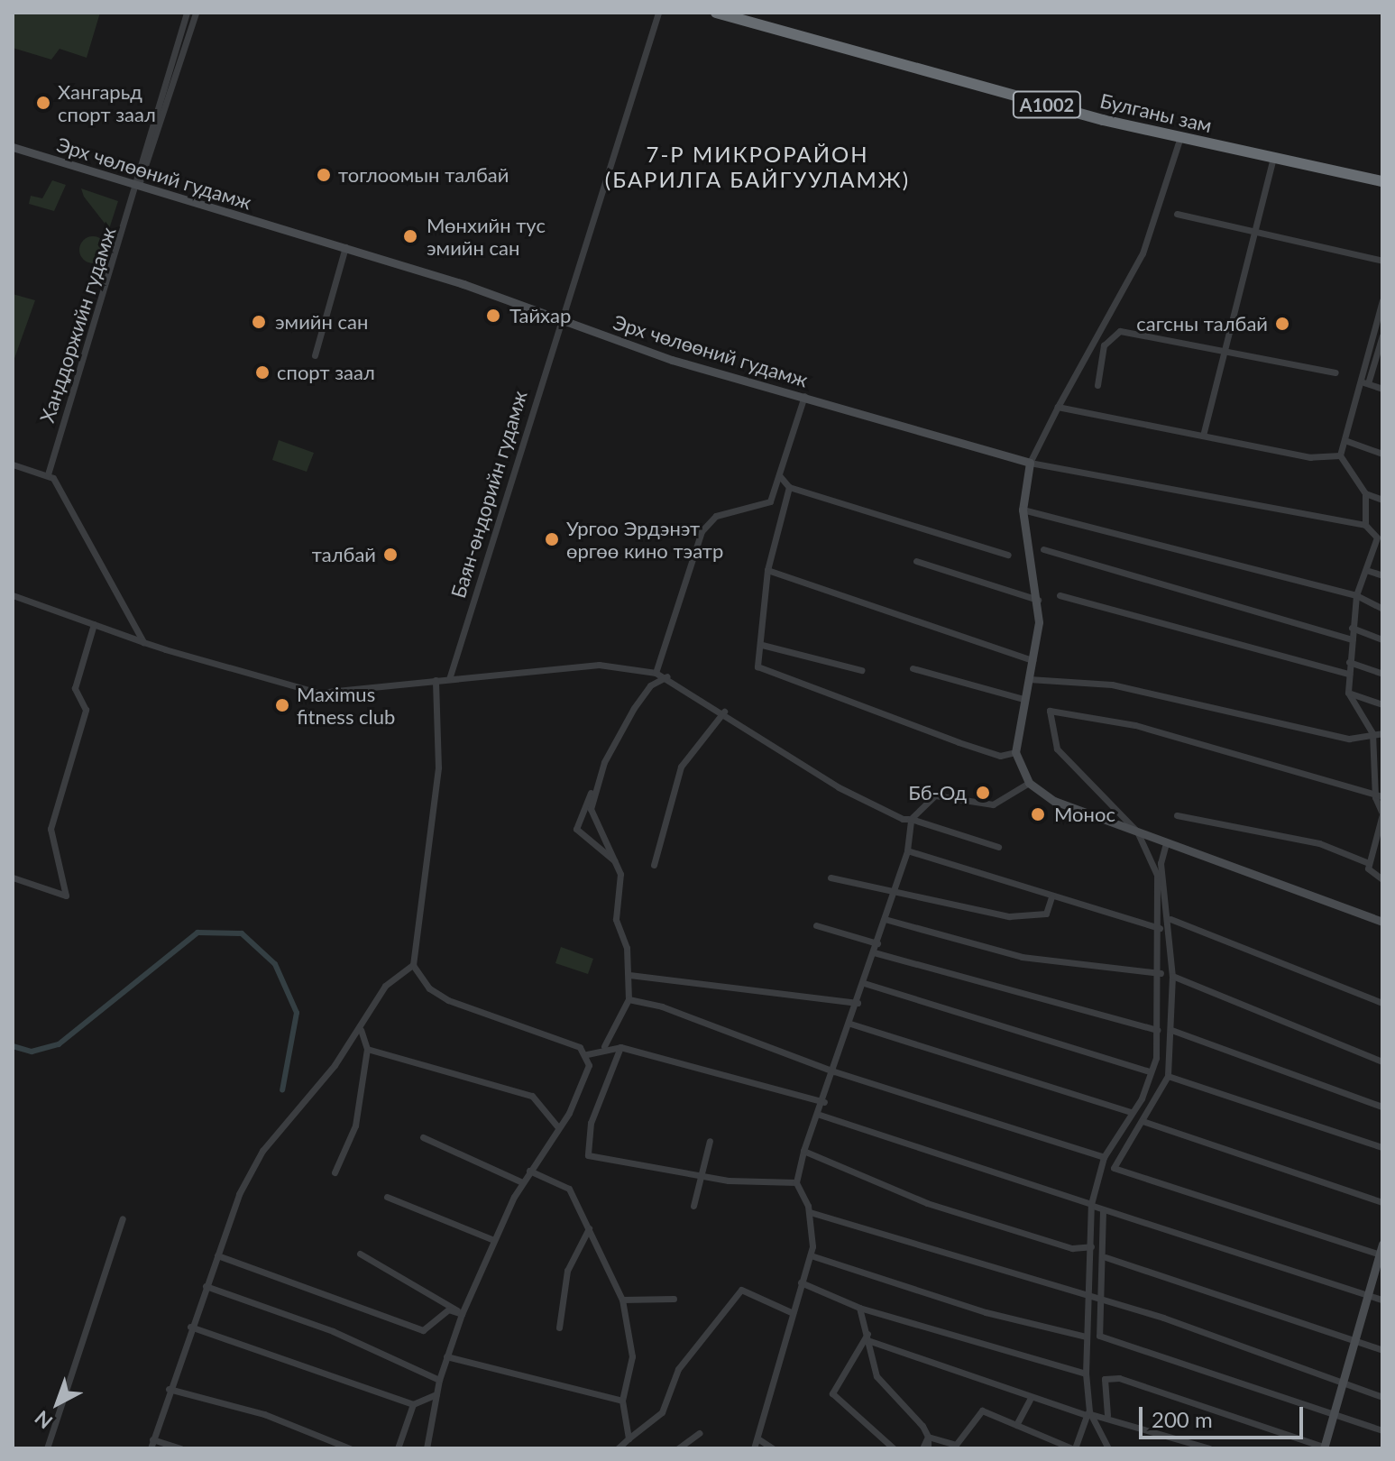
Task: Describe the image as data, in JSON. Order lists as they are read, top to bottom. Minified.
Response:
{"streets":{"highway":["A1002","Булганы зам"],"main road":["Эрх чөлөөний гудамж"],"street":["Ханддоржийн гудамж","Баян-өндорийн гудамж"]},"crossings":[["Эрх чөлөөний гудамж","Ханддоржийн гудамж"],["Эрх чөлөөний гудамж","Баян-өндорийн гудамж"]],"districts":["7-Р МИКРОРАЙОН (БАРИЛГА БАЙГУУЛАМЖ)"],"places":["Хангарьд спорт заал","тоглоомын талбай","Мөнхийн тус эмийн сан","Тайхар","эмийн сан","сагсны талбай","спорт заал","Ургоо Эрдэнэт өргөө кино тэатр","талбай","Maximus fitness club","Бб-Од","Монос"],"scale_bar":"200 m","north":"bottom left"}
